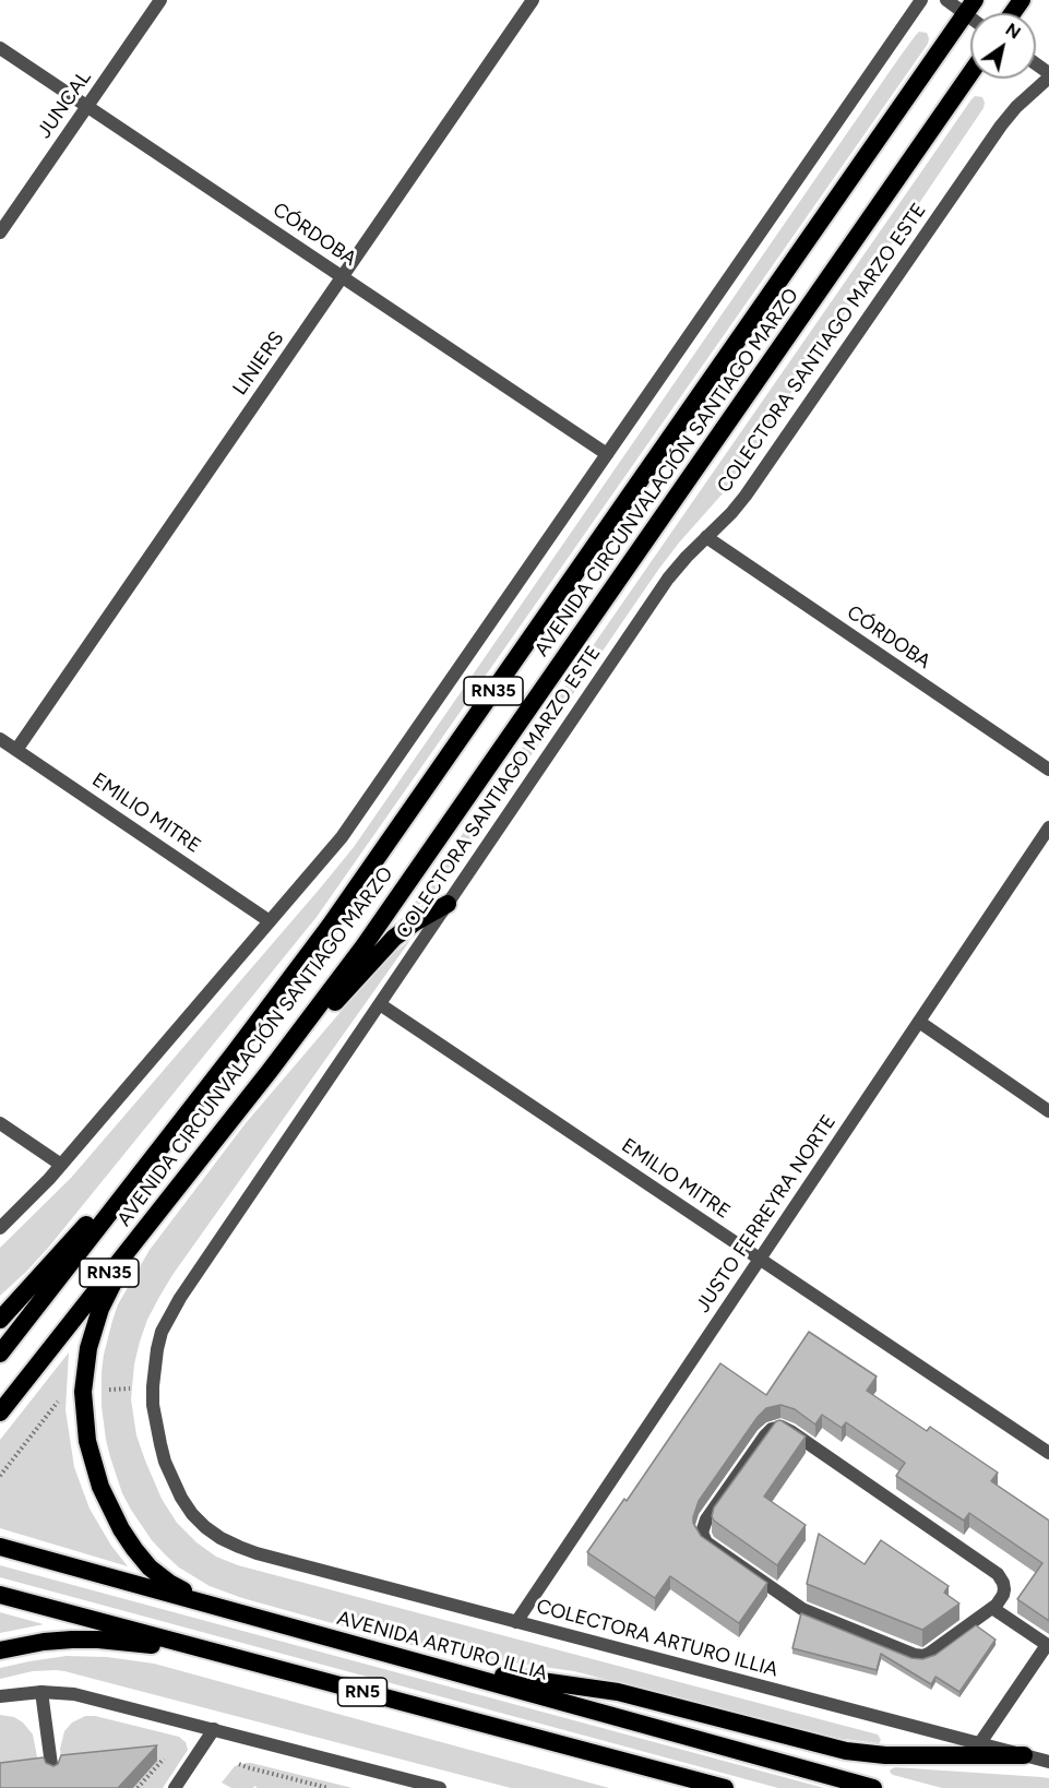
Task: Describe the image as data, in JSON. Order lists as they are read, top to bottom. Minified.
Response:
{"streets":{"highway":["AVENIDA CIRCUNVALACIÓN SANTIAGO MARZO","RN35","AVENIDA ARTURO ILLIA","RN5"],"street":["JUNCAL","CÓRDOBA","COLECTORA SANTIAGO MARZO ESTE","LINIERS","EMILIO MITRE","JUSTO FERREYRA NORTE","COLECTORA ARTURO ILLIA"]},"crossings":[["JUNCAL","CÓRDOBA"],["CÓRDOBA","COLECTORA SANTIAGO MARZO ESTE"],["CÓRDOBA","LINIERS"],["COLECTORA SANTIAGO MARZO ESTE","EMILIO MITRE"],["COLECTORA SANTIAGO MARZO ESTE","COLECTORA ARTURO ILLIA"],["LINIERS","EMILIO MITRE"],["EMILIO MITRE","JUSTO FERREYRA NORTE"],["JUSTO FERREYRA NORTE","COLECTORA ARTURO ILLIA"]],"north":"top right"}
